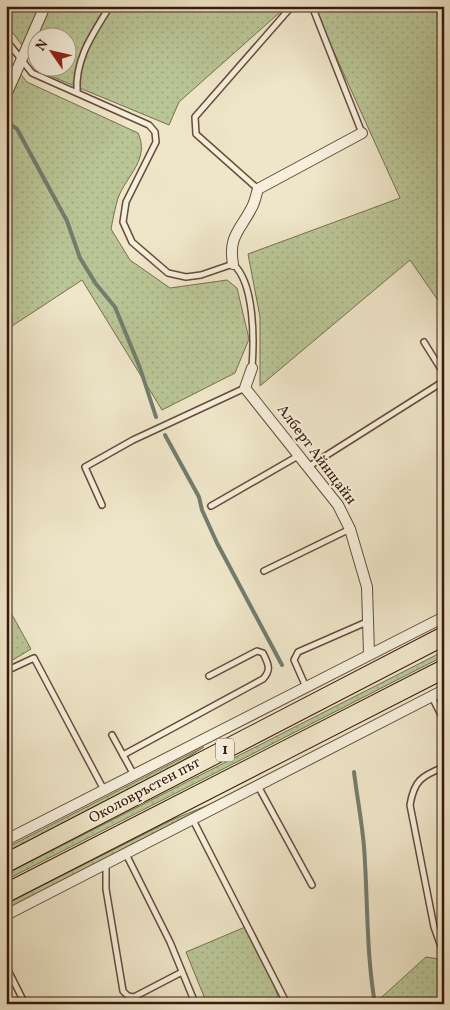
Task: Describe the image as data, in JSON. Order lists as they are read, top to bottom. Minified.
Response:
{"streets":{"highway":["1","Околовръстен път"],"street":["Алберт Айнщайн"]},"crossings":[["Алберт Айнщайн","Околовръстен път"]],"north":"top left"}
